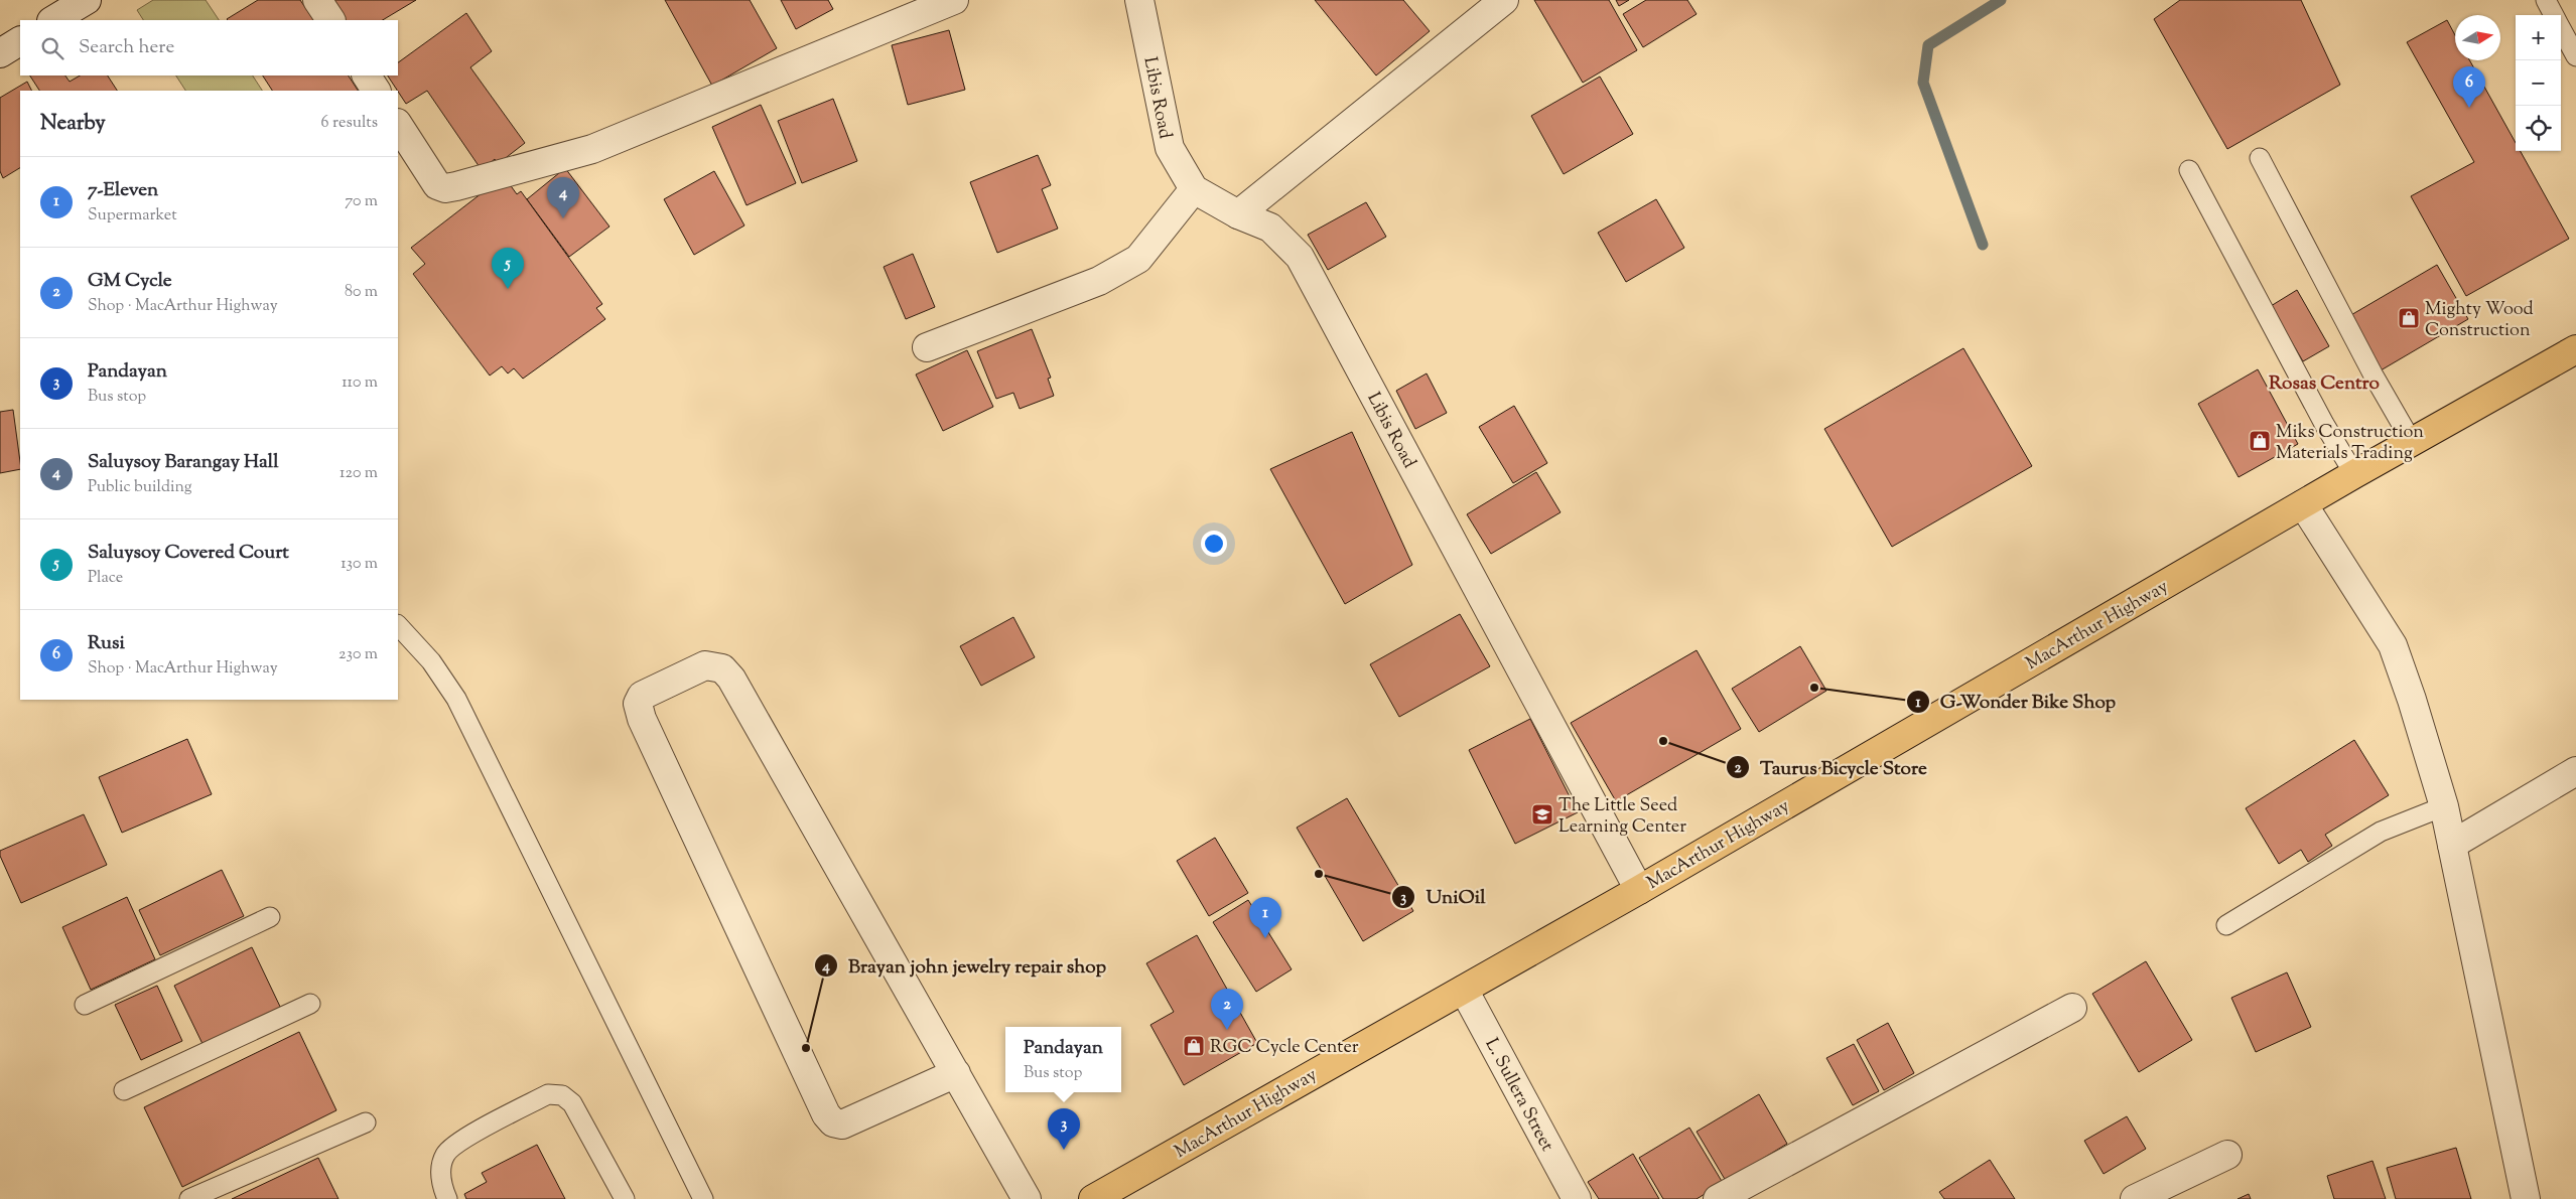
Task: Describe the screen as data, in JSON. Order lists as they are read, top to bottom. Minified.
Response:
{"streets":{"highway":["MacArthur Highway"],"street":["Libis Road","L. Sullera Street"]},"crossings":[["Libis Road","MacArthur Highway"],["MacArthur Highway","L. Sullera Street"]],"districts":["Rosas Centro"],"places":{"shop":["Mighty Wood Construction","Miks Construction Materials Trading","RGC Cycle Center"],"other":["G-Wonder Bike Shop","Taurus Bicycle Store","UniOil","Brayan john jewelry repair shop"],"school or university":["The Little Seed Learning Center"]},"north":"right","page":{"map_buttons":["+","−"],"search":"Search here","pins":["6","4","5","1","2","3"],"heading":["Nearby","6 results"],"list":[{"mark":"1","name":"7-Eleven","note":"Supermarket","value":"70 m"},{"mark":"2","name":"GM Cycle","note":"Shop · MacArthur Highway","value":"80 m"},{"mark":"3","name":"Pandayan","note":"Bus stop","value":"110 m"},{"mark":"4","name":"Saluysoy Barangay Hall","note":"Public building","value":"120 m"},{"mark":"5","name":"Saluysoy Covered Court","note":"Place","value":"130 m"},{"mark":"6","name":"Rusi","note":"Shop · MacArthur Highway","value":"230 m"}],"popup":["Pandayan","Bus stop"]}}
